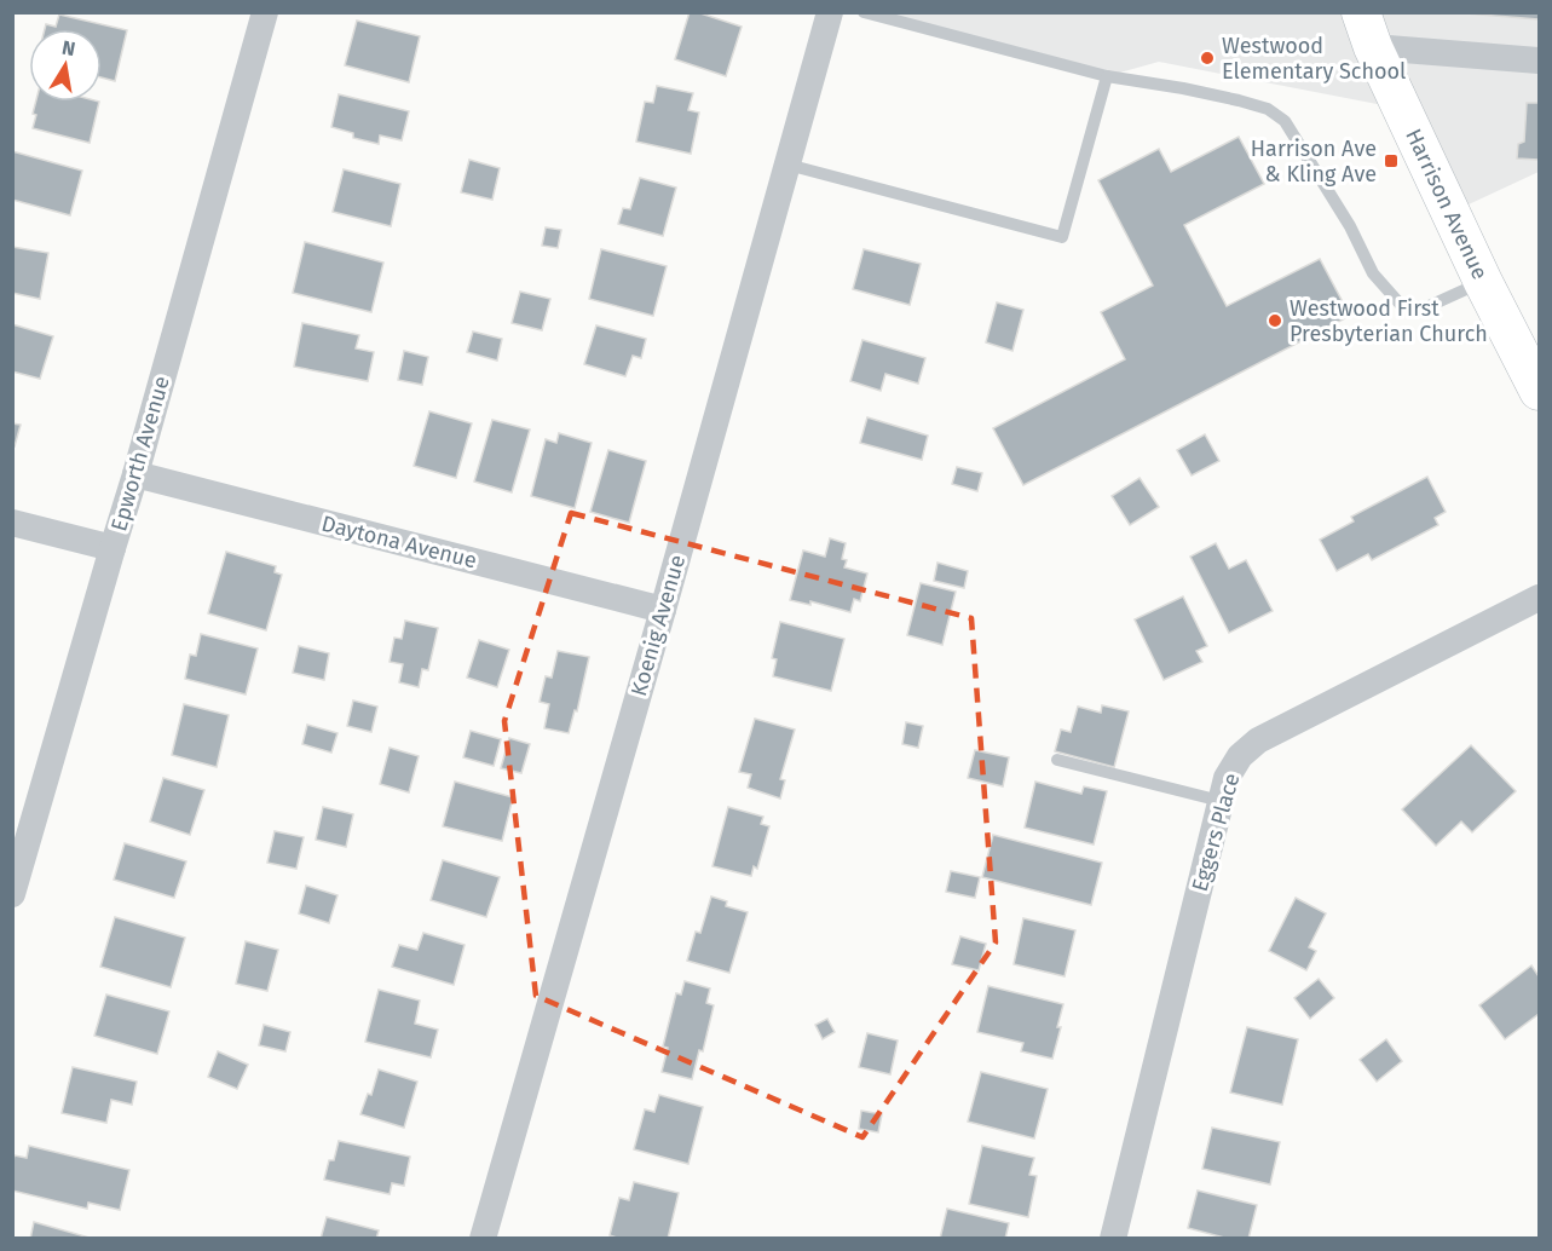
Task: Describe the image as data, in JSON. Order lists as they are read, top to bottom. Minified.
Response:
{"streets":{"main road":["Harrison Avenue"],"street":["Epworth Avenue","Daytona Avenue","Koenig Avenue","Eggers Place"]},"crossings":[["Epworth Avenue","Daytona Avenue"],["Daytona Avenue","Koenig Avenue"]],"places":{"other":["Westwood Elementary School","Westwood First Presbyterian Church"],"transit":["Harrison Ave & Kling Ave"]},"north":"top"}
